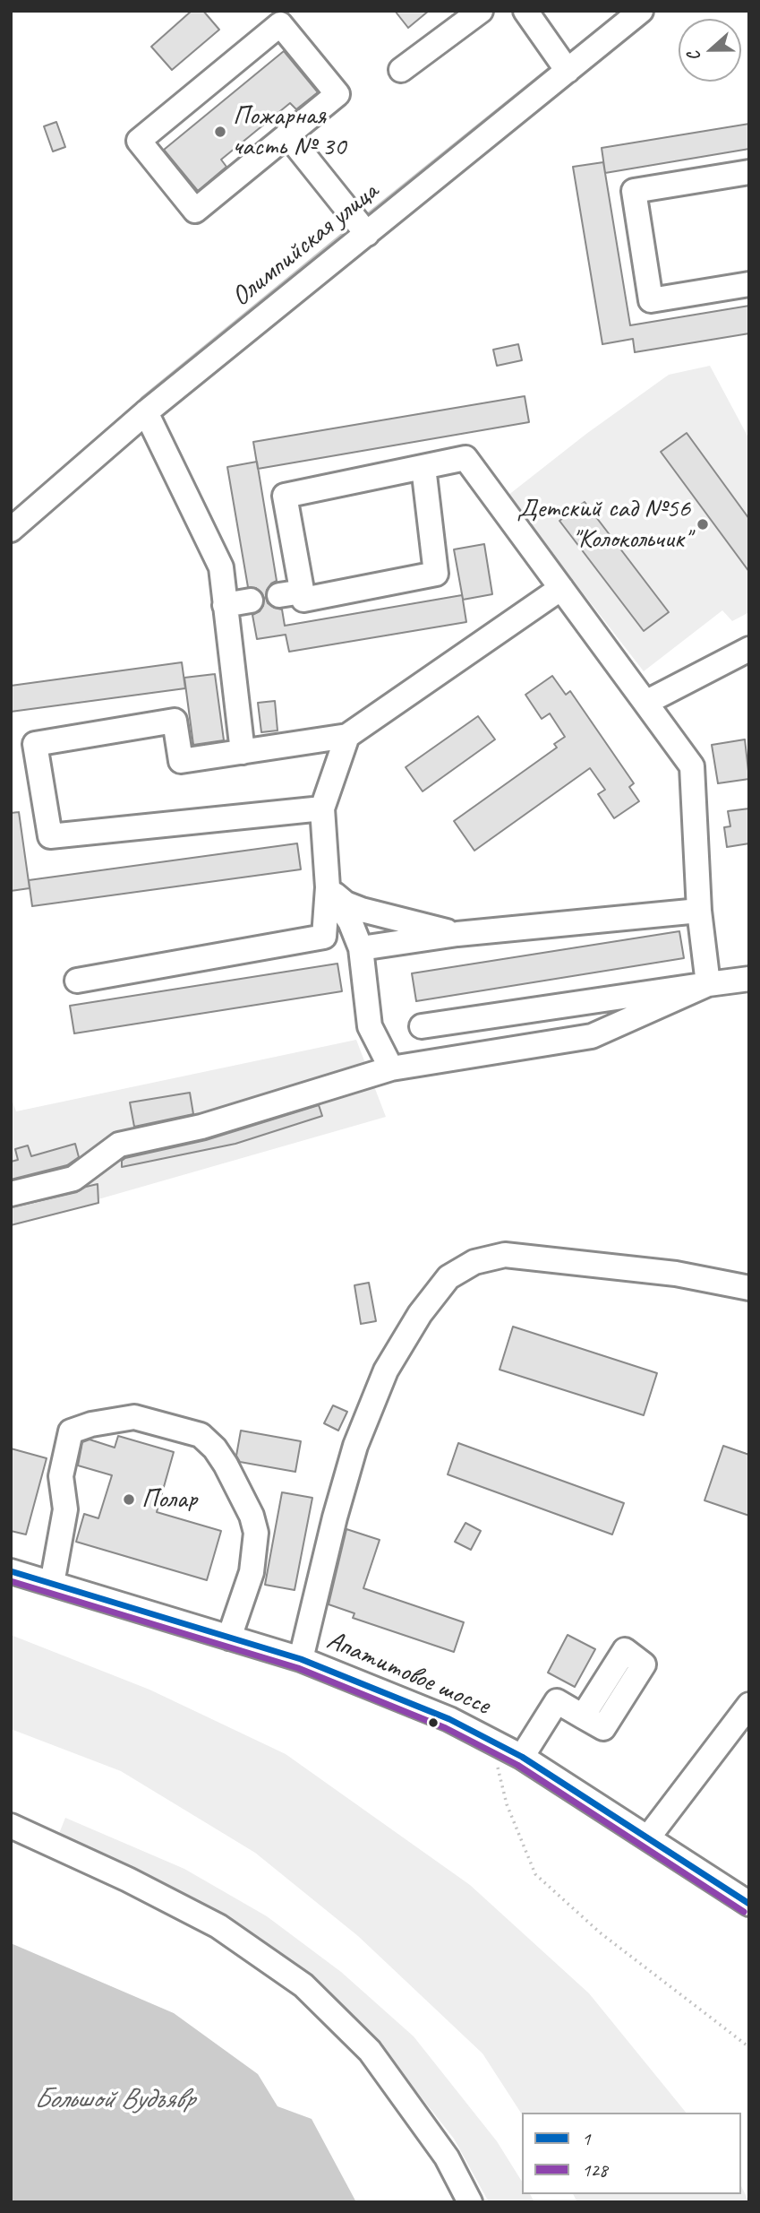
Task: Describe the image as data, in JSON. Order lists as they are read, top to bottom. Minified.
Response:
{"streets":{"street":["Олимпийская улица","Апатитовое шоссе"]},"water":["Большой Вудъявр"],"places":["Пожарная часть № 30","Детский сад №56 \"Колокольчик\"","Полар"],"lines":["transit line 1","transit line 128"],"legend":["1","128"],"north":"left"}
